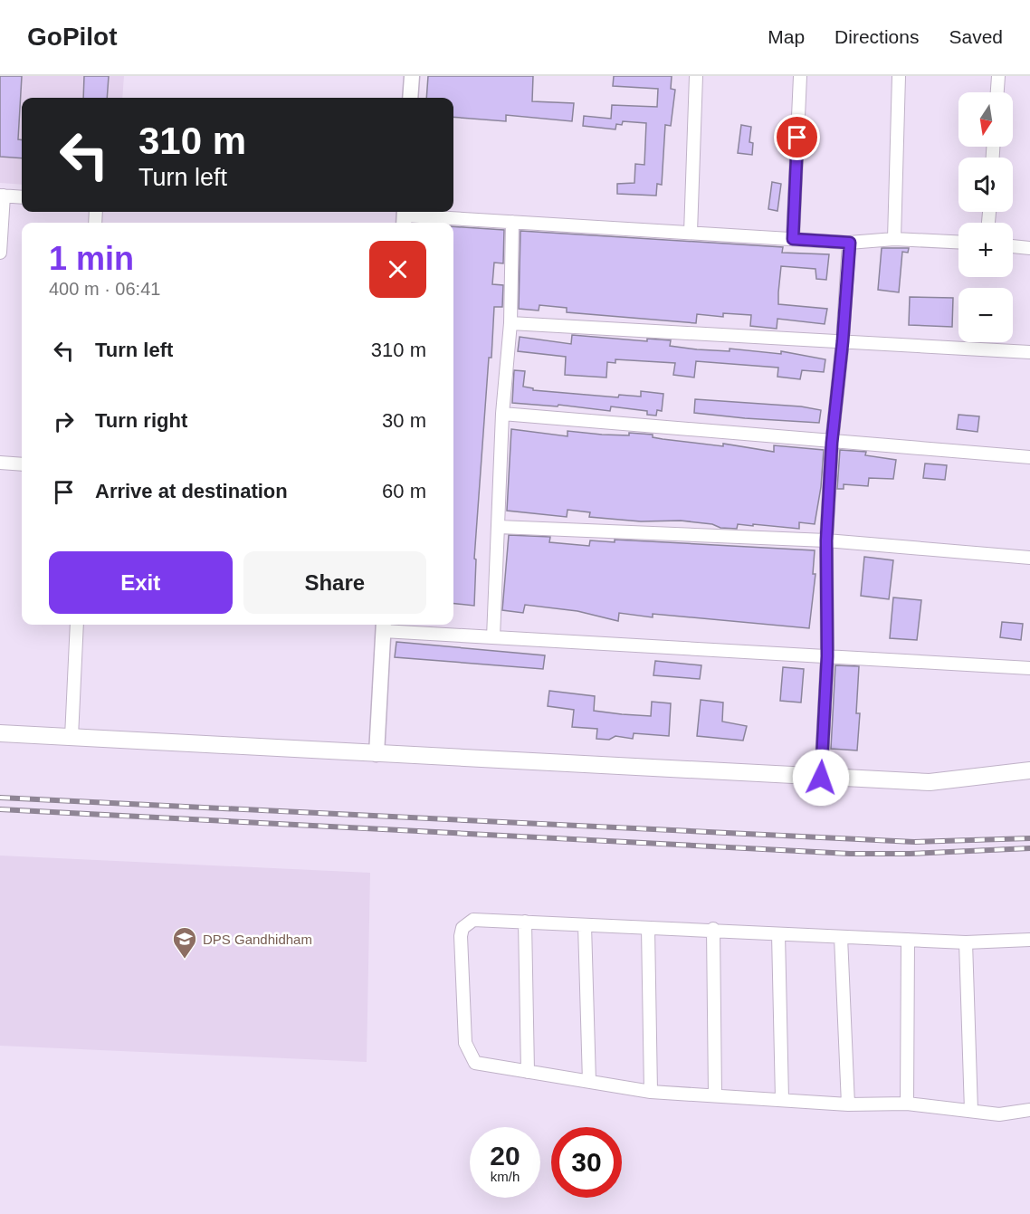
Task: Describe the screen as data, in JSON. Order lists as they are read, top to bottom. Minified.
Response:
{"places":{"school or university":["DPS Gandhidham"]},"north":"bottom","page":{"header":"GoPilot","nav":["Map","Directions","Saved"],"map_buttons":["+","−"],"turn":["310 m","Turn left"],"heading":["1 min","400 m · 06:41"],"list":[{"name":"Turn left","value":"310 m"},{"name":"Turn right","value":"30 m"},{"name":"Arrive at destination","value":"60 m"}],"buttons":["Exit","Share"],"speed":"20 km/h","limit":"30"}}
